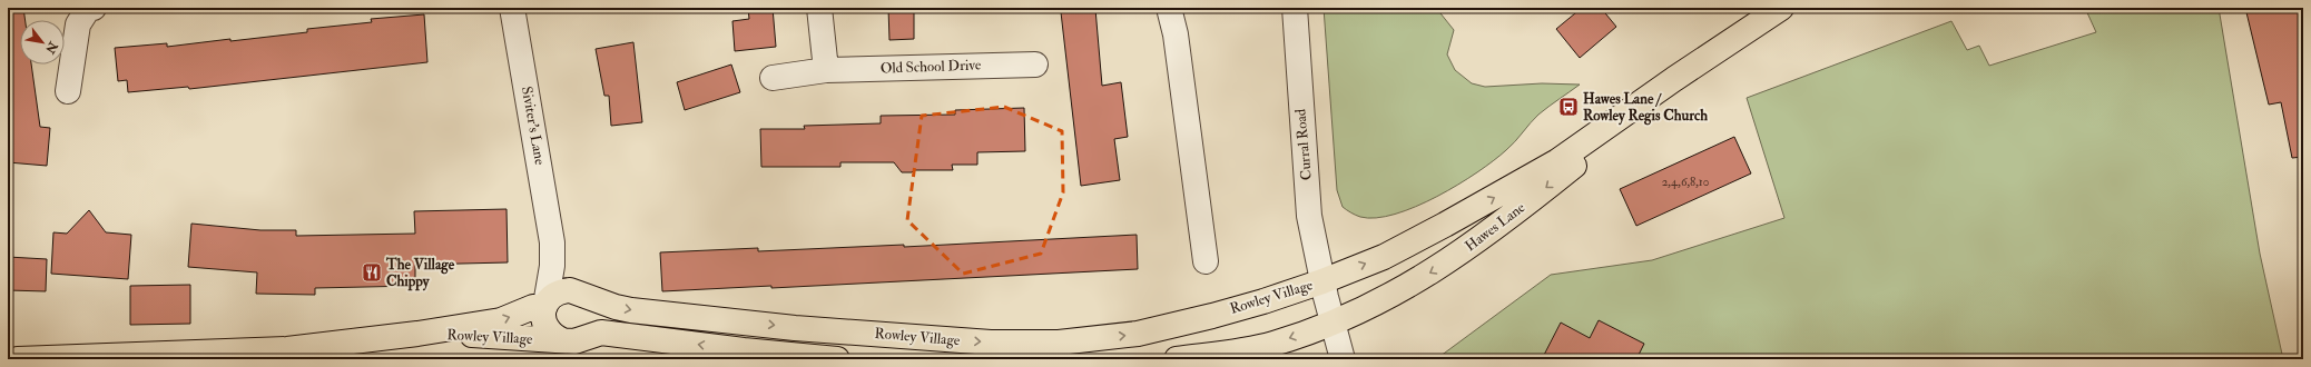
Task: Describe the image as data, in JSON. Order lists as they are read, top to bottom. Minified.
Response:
{"streets":{"main road":["Hawes Lane","Rowley Village"],"street":["Old School Drive","Siviter's Lane","Curral Road"]},"crossings":[["Siviter's Lane","Rowley Village"],["Curral Road","Hawes Lane"],["Curral Road","Rowley Village"],["Hawes Lane","Rowley Village"]],"places":{"bus stop":["Hawes Lane / Rowley Regis Church"],"restaurant":["The Village Chippy"]},"house_numbers":["2,4,6,8,10"],"north":"bottom right"}
